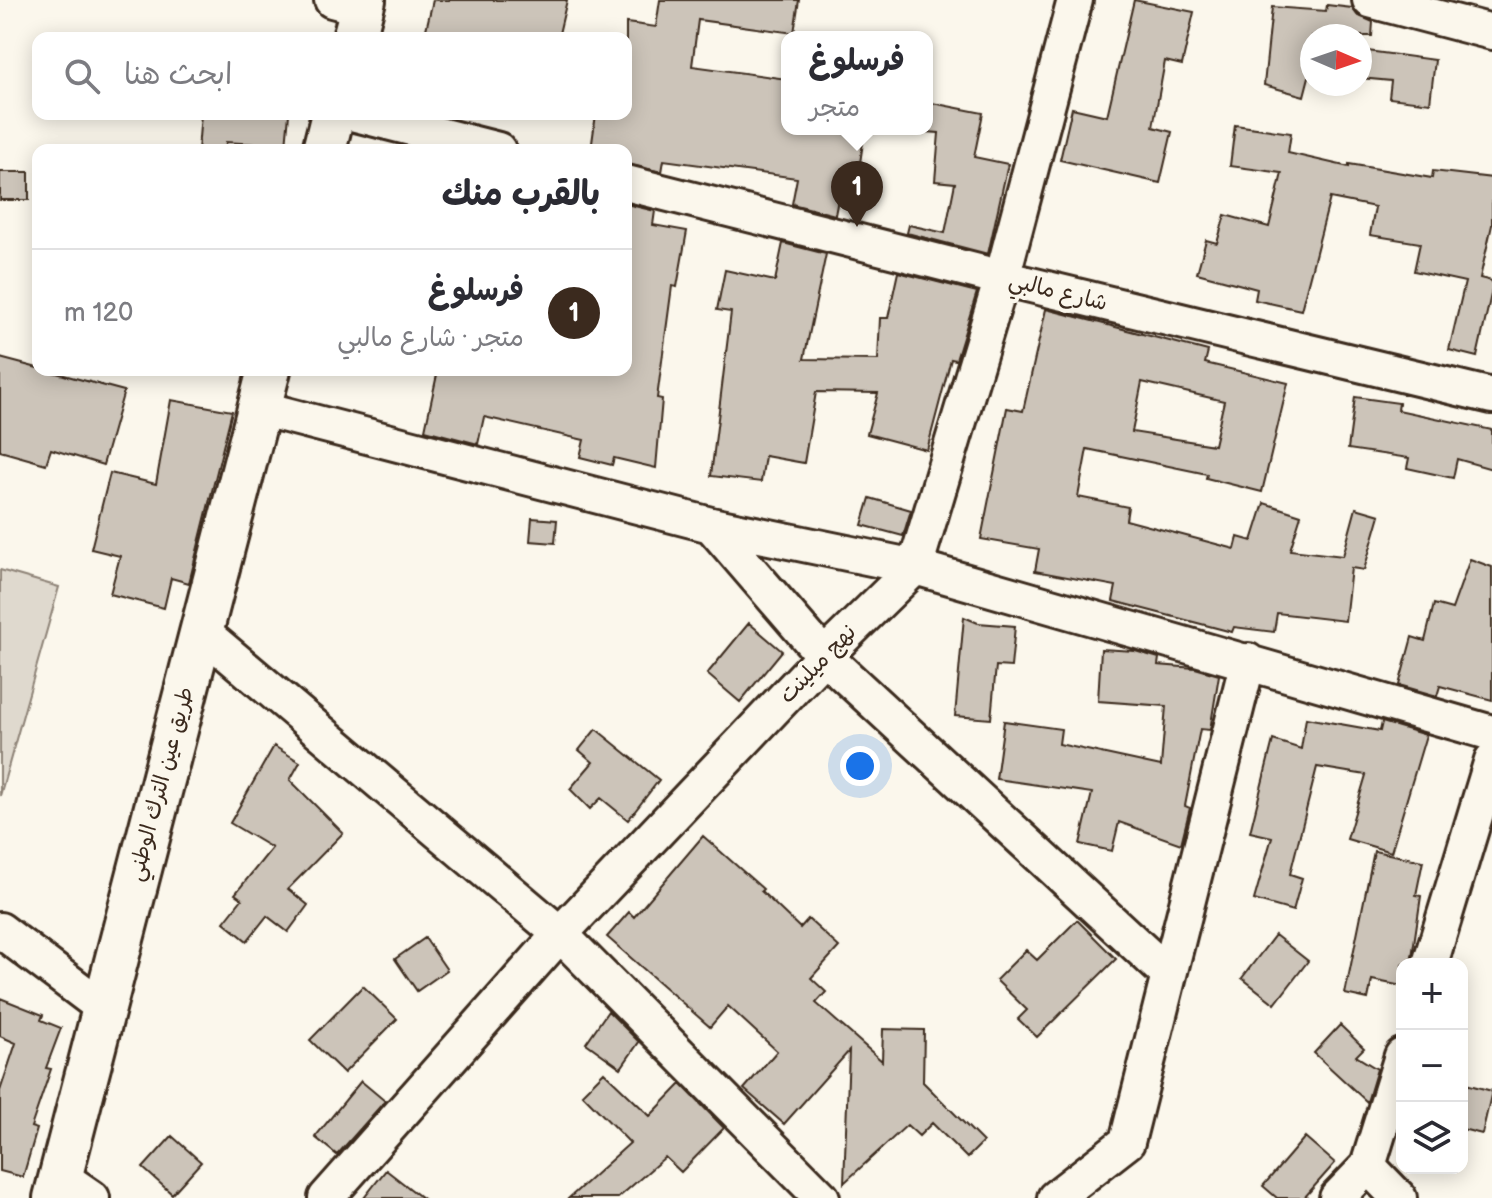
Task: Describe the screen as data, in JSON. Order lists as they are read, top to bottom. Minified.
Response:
{"streets":{"main road":["طريق عين الترك الوطني"],"street":["شارع مالبي","نهج ميلينت"]},"crossings":[["شارع مالبي","نهج ميلينت"]],"north":"right","page":{"popup":["فرسلوغ","متجر"],"search":"ابحث هنا","heading":"بالقرب منك","pins":"1","list":[{"mark":"1","name":"فرسلوغ","note":"متجر · شارع مالبي","value":"120 m"}],"map_buttons":["+","−"]}}
